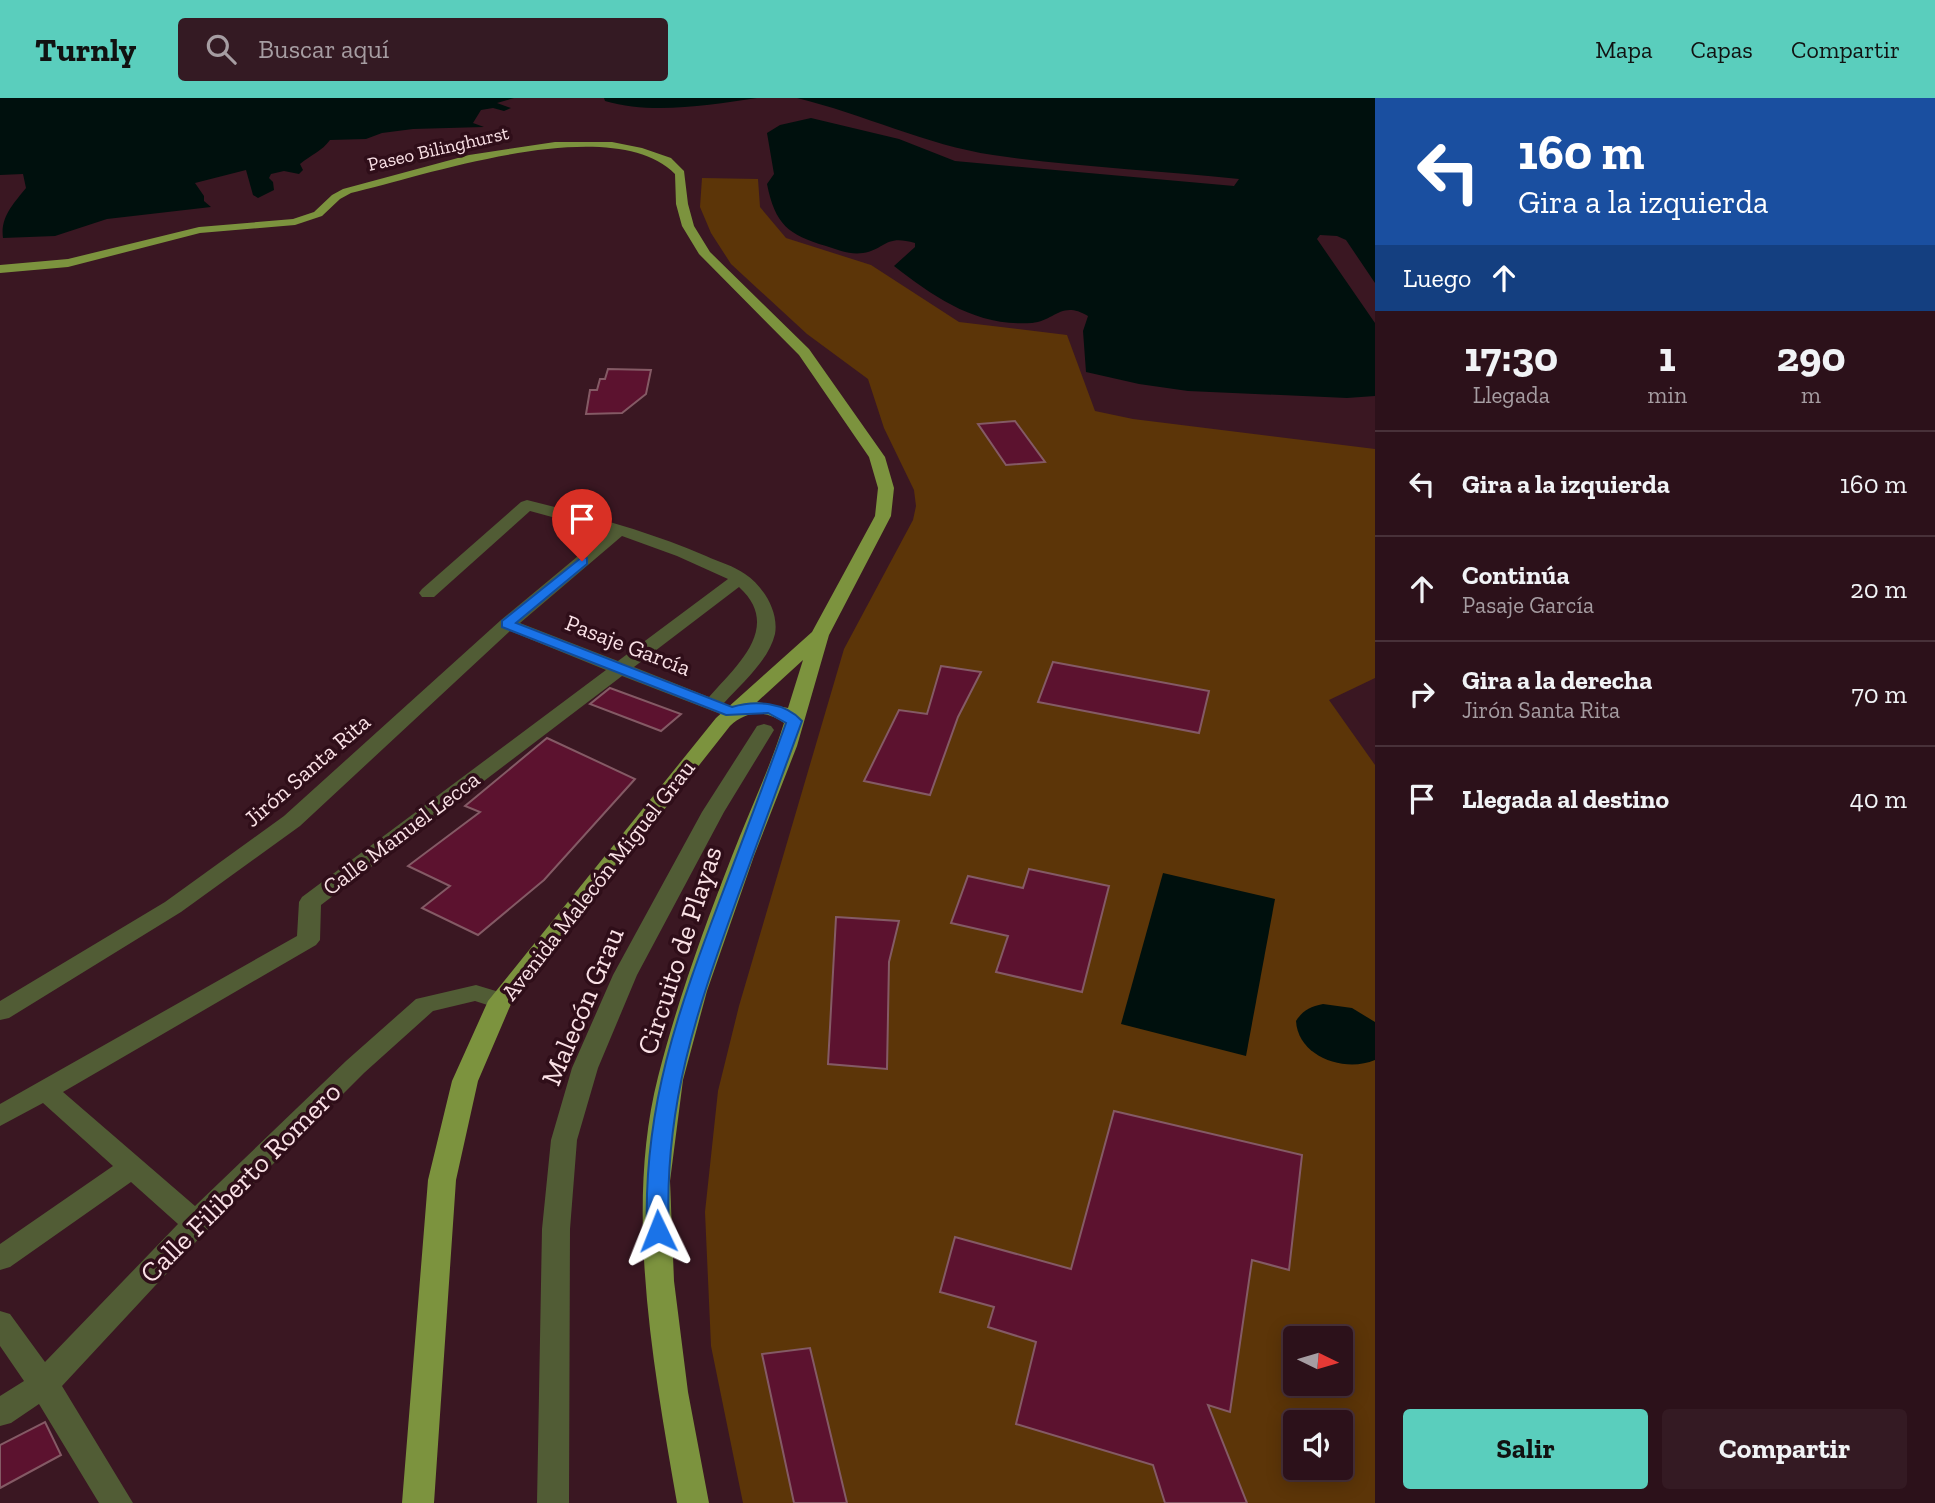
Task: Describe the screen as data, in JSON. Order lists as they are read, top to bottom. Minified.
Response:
{"streets":{"main road":["Paseo Bilinghurst","Avenida Malecón Miguel Grau","Circuito de Playas"],"street":["Pasaje García","Jirón Santa Rita","Calle Manuel Lecca","Malecón Grau","Calle Filiberto Romero"]},"crossings":[["Paseo Bilinghurst","Avenida Malecón Miguel Grau"],["Paseo Bilinghurst","Circuito de Playas"],["Pasaje García","Jirón Santa Rita"],["Pasaje García","Calle Manuel Lecca"],["Pasaje García","Avenida Malecón Miguel Grau"],["Avenida Malecón Miguel Grau","Circuito de Playas"],["Avenida Malecón Miguel Grau","Calle Filiberto Romero"]],"north":"right","page":{"header":"Turnly","search":"Buscar aquí","nav":["Mapa","Capas","Compartir"],"turn":["160 m","Gira a la izquierda"],"then":"Luego","eta":["17:30","Llegada","1","min","290","m"],"list":[{"name":"Gira a la izquierda","value":"160 m"},{"name":"Continúa","note":"Pasaje García","value":"20 m"},{"name":"Gira a la derecha","note":"Jirón Santa Rita","value":"70 m"},{"name":"Llegada al destino","value":"40 m"}],"buttons":["Salir","Compartir"]}}
